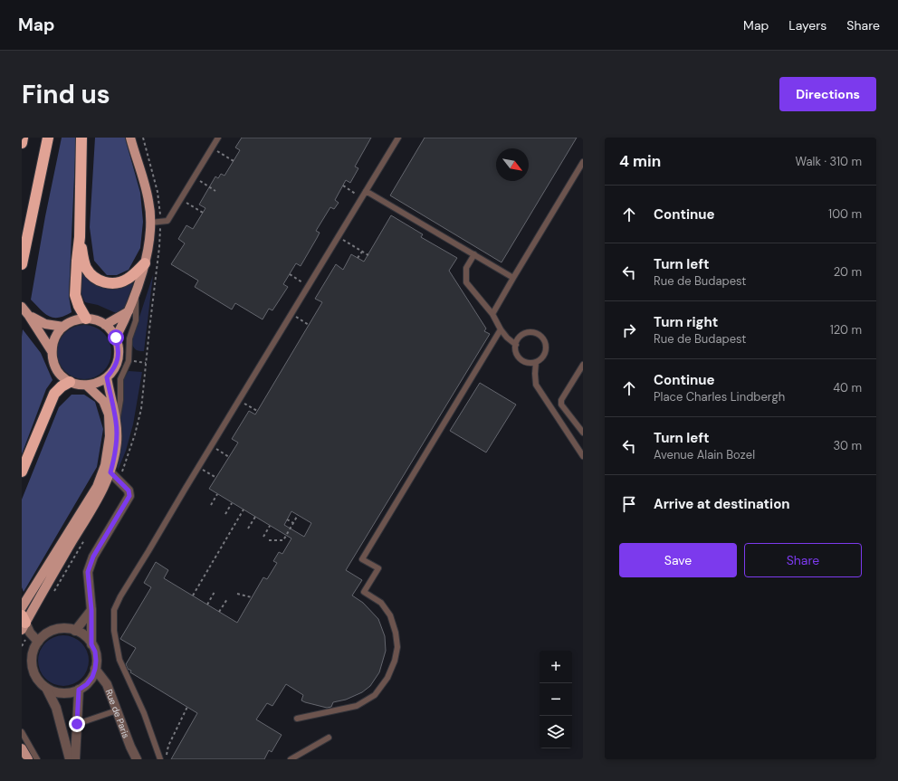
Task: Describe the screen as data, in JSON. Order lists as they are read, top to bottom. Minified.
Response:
{"streets":{"street":["Rue de Paris"]},"north":"bottom right","page":{"header":"Map","nav":["Map","Layers","Share"],"buttons":["Directions",["Save","Share"]],"title":"Find us","heading":["4 min","Walk · 310 m"],"list":[["Continue","100 m"],["Turn left","Rue de Budapest","20 m"],["Turn right","Rue de Budapest","120 m"],["Continue","Place Charles Lindbergh","40 m"],["Turn left","Avenue Alain Bozel","30 m"],"Arrive at destination"],"map_buttons":["+","−"]}}
